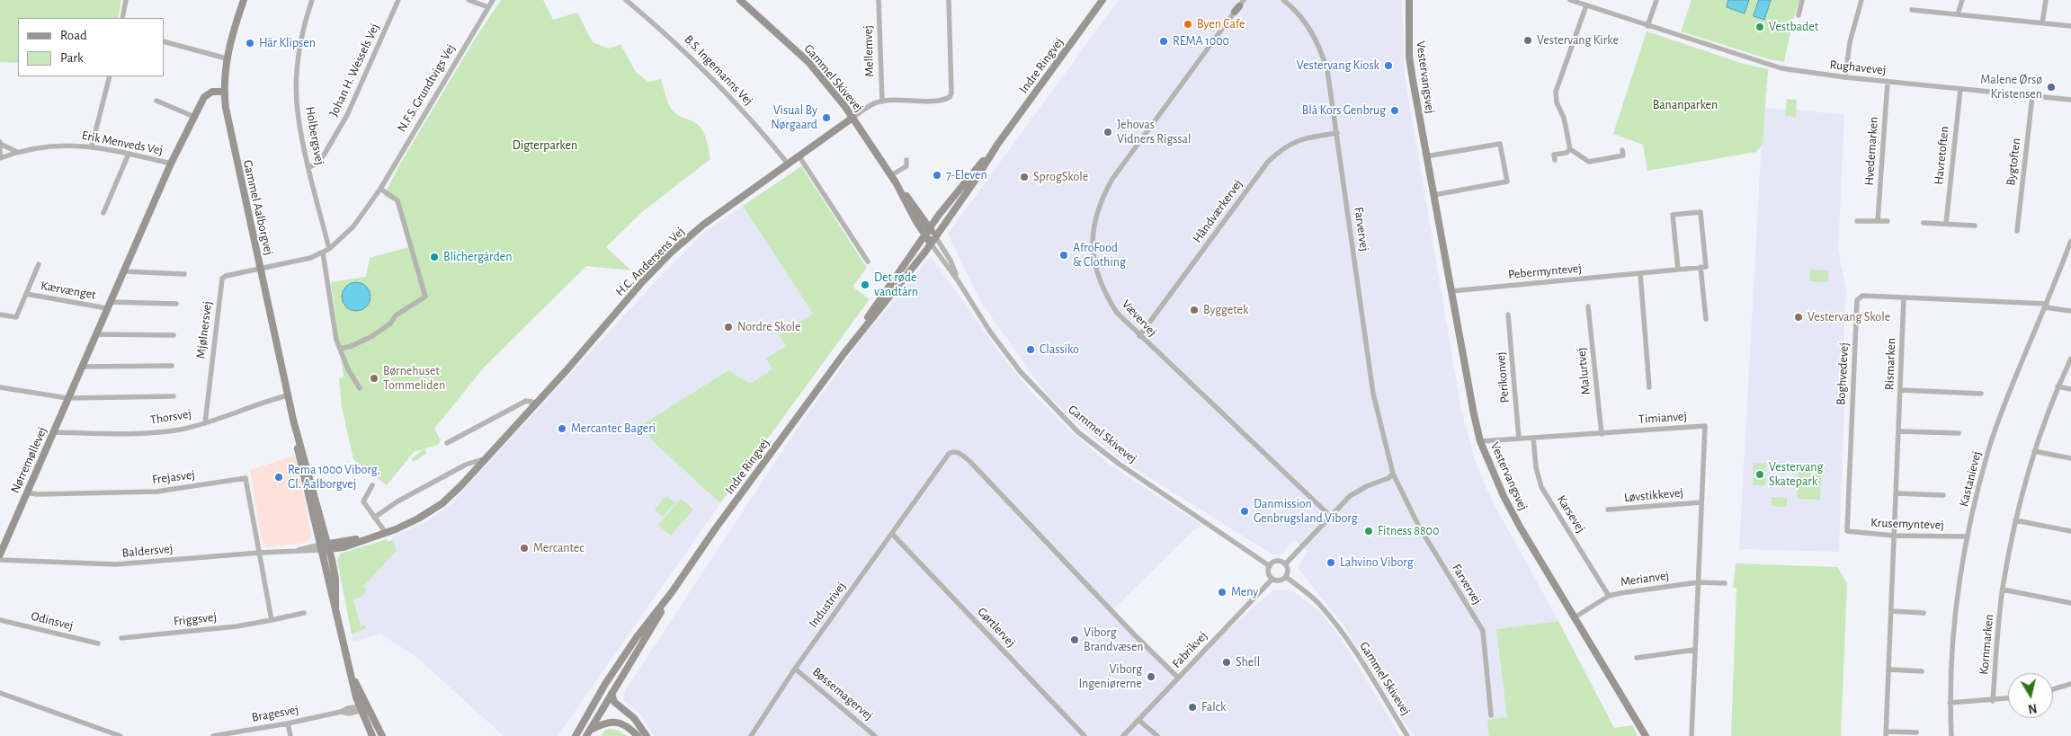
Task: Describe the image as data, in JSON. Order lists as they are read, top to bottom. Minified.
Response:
{"streets":{"street":["Mellemvej","Indre Ringvej","Rughavevej","Johan H. Wessels Vej","B.S. Ingemanns Vej","Vestervangsvej","Gammel Skivevej","N.F.S. Grundtvigs Vej","Holbergsvej","Erik Menveds Vej","Hvedemarken","Havretoften","Bygtoften","Gammel Aalborgvej","Håndværkervej","Farvervej","H.C. Andersens Vej","Pebermyntevej","Kærvænget","Vævervej","Mjølnersvej","Rismarken","Malurtvej","Boghvedevej","Perikonvej","Thorsvej","Timianvej","Nørremøllevej","Frejasvej","Kastanievej","Løvstikkevej","Karsevej","Krusemyntevej","Baldersvej","Merianvej","Industrivej","Friggsvej","Odinsvej","Gørtlervej","Kornmarken","Fabrikvej","Bøssemagervej","Bragesvej"]},"crossings":[["Indre Ringvej","Gammel Skivevej"],["Rughavevej","Hvedemarken"],["Rughavevej","Havretoften"],["Rughavevej","Bygtoften"],["Johan H. Wessels Vej","Holbergsvej"],["B.S. Ingemanns Vej","H.C. Andersens Vej"],["Vestervangsvej","Pebermyntevej"],["Vestervangsvej","Timianvej"],["Vestervangsvej","Merianvej"],["Gammel Skivevej","H.C. Andersens Vej"],["Gammel Skivevej","Fabrikvej"],["N.F.S. Grundtvigs Vej","Holbergsvej"],["N.F.S. Grundtvigs Vej","Gammel Aalborgvej"],["N.F.S. Grundtvigs Vej","Mjølnersvej"],["Erik Menveds Vej","Nørremøllevej"],["Gammel Aalborgvej","H.C. Andersens Vej"],["Gammel Aalborgvej","Mjølnersvej"],["Gammel Aalborgvej","Thorsvej"],["Gammel Aalborgvej","Nørremøllevej"],["Gammel Aalborgvej","Baldersvej"],["Gammel Aalborgvej","Bragesvej"],["Håndværkervej","Farvervej"],["Håndværkervej","Vævervej"],["H.C. Andersens Vej","Baldersvej"],["Kærvænget","Nørremøllevej"],["Mjølnersvej","Thorsvej"],["Rismarken","Boghvedevej"],["Rismarken","Krusemyntevej"],["Malurtvej","Timianvej"],["Boghvedevej","Kastanievej"],["Boghvedevej","Krusemyntevej"],["Perikonvej","Timianvej"],["Thorsvej","Nørremøllevej"],["Timianvej","Løvstikkevej"],["Timianvej","Karsevej"],["Timianvej","Merianvej"],["Nørremøllevej","Frejasvej"],["Frejasvej","Baldersvej"],["Kastanievej","Krusemyntevej"],["Karsevej","Merianvej"],["Industrivej","Gørtlervej"],["Industrivej","Fabrikvej"],["Industrivej","Bøssemagervej"]],"parks":["Bananparken","Digterparken"],"places":["Byen Cafe","Vestbadet","Vestervang Kirke","REMA 1000","Hår Klipsen","Vestervang Kiosk","Malene Ørsø Kristensen","Blå Kors Genbrug","Visual By Nørgaard","Jehovas Vidners Rigssal","7-Eleven","SprogSkole","AfroFood & Clothing","Blichergården","Det røde vandtårn","Byggetek","Vestervang Skole","Nordre Skole","Classiko","Børnehuset Tommeliden","Mercantec Bageri","Vestervang Skatepark","Rema 1000 Viborg, Gl. Aalborgvej","Danmission Genbrugsland Viborg","Fitness 8800","Mercantec","Lahvino Viborg","Meny","Viborg Brandvæsen","Shell","Viborg Ingeniørerne","Falck"],"legend":["Road","Park"],"north":"bottom"}
